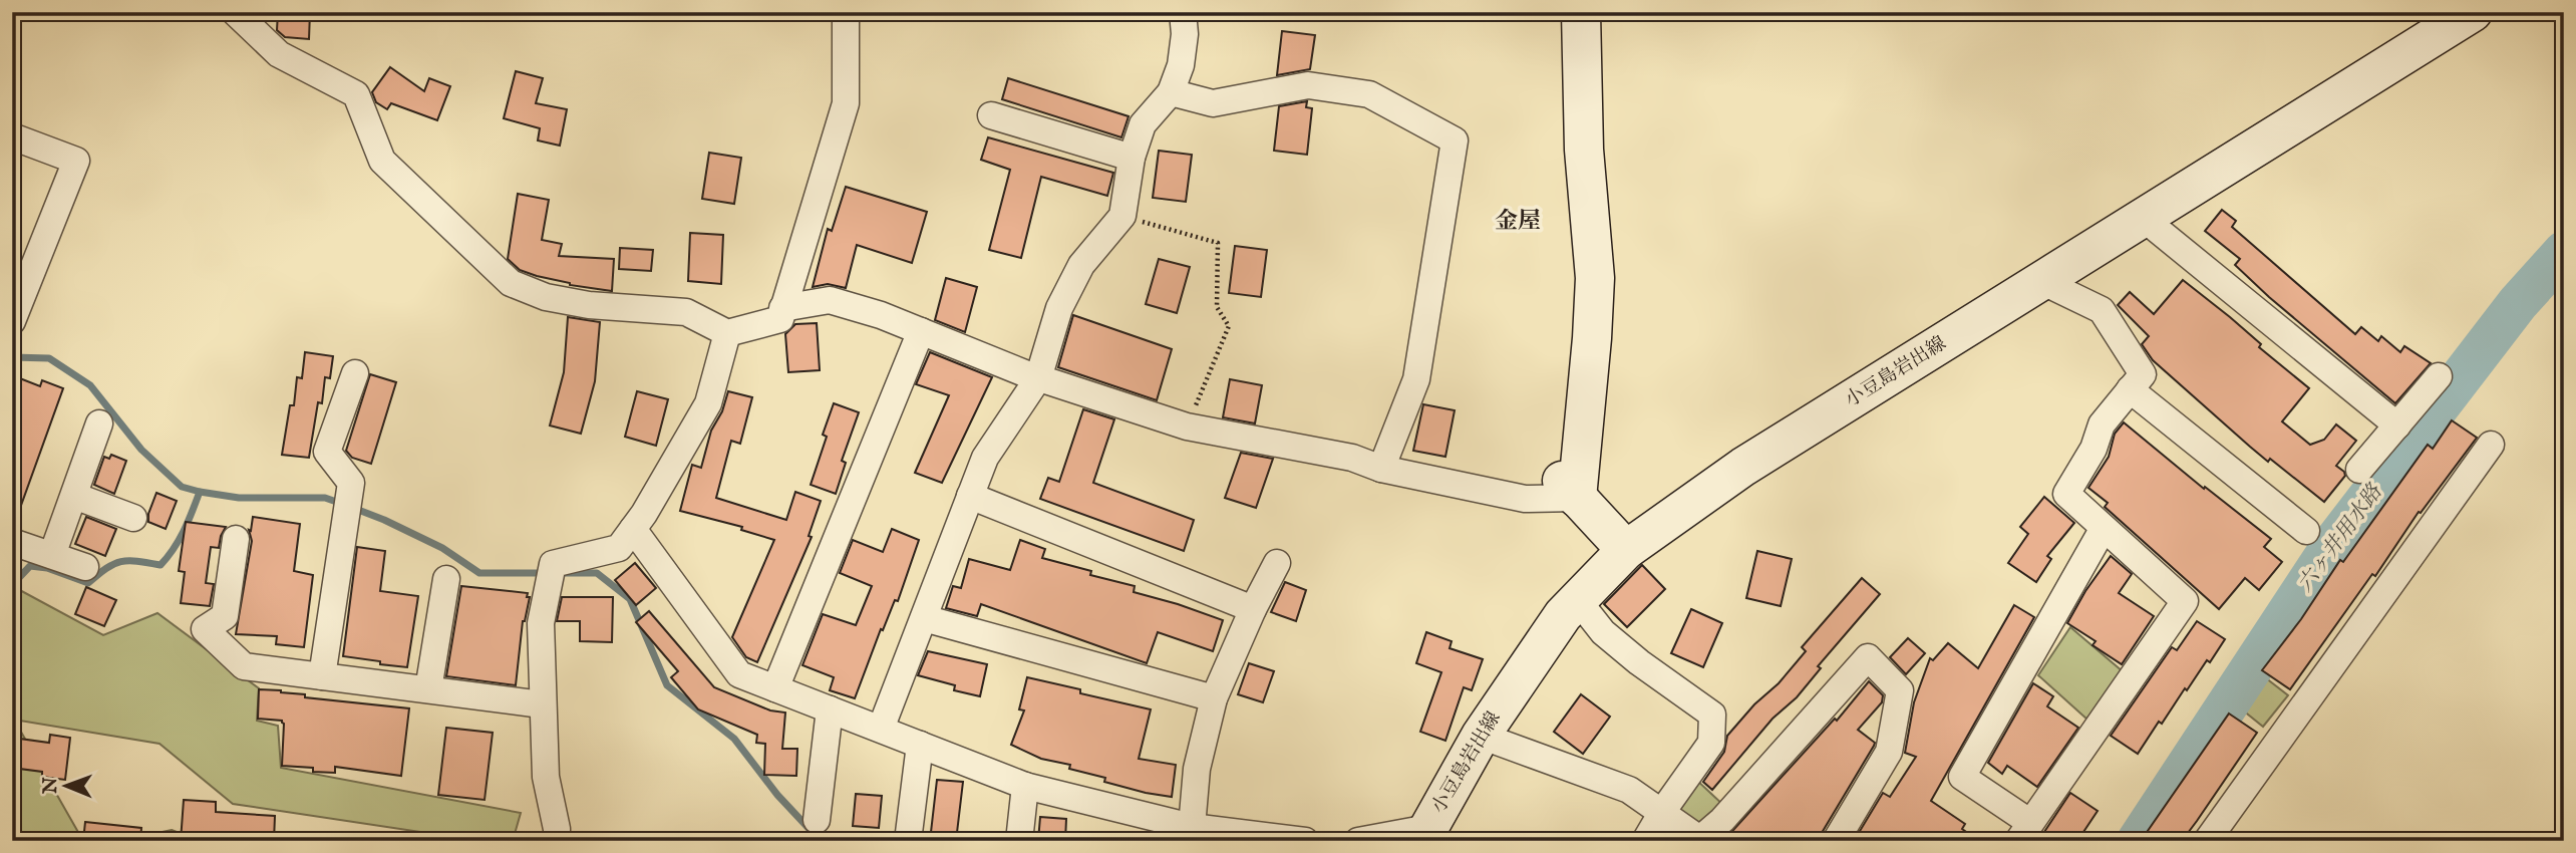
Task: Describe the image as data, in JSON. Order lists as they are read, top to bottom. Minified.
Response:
{"streets":{"main road":["小豆島岩出線"]},"districts":["金屋"],"water":["六ヶ井用水路"],"north":"left"}
